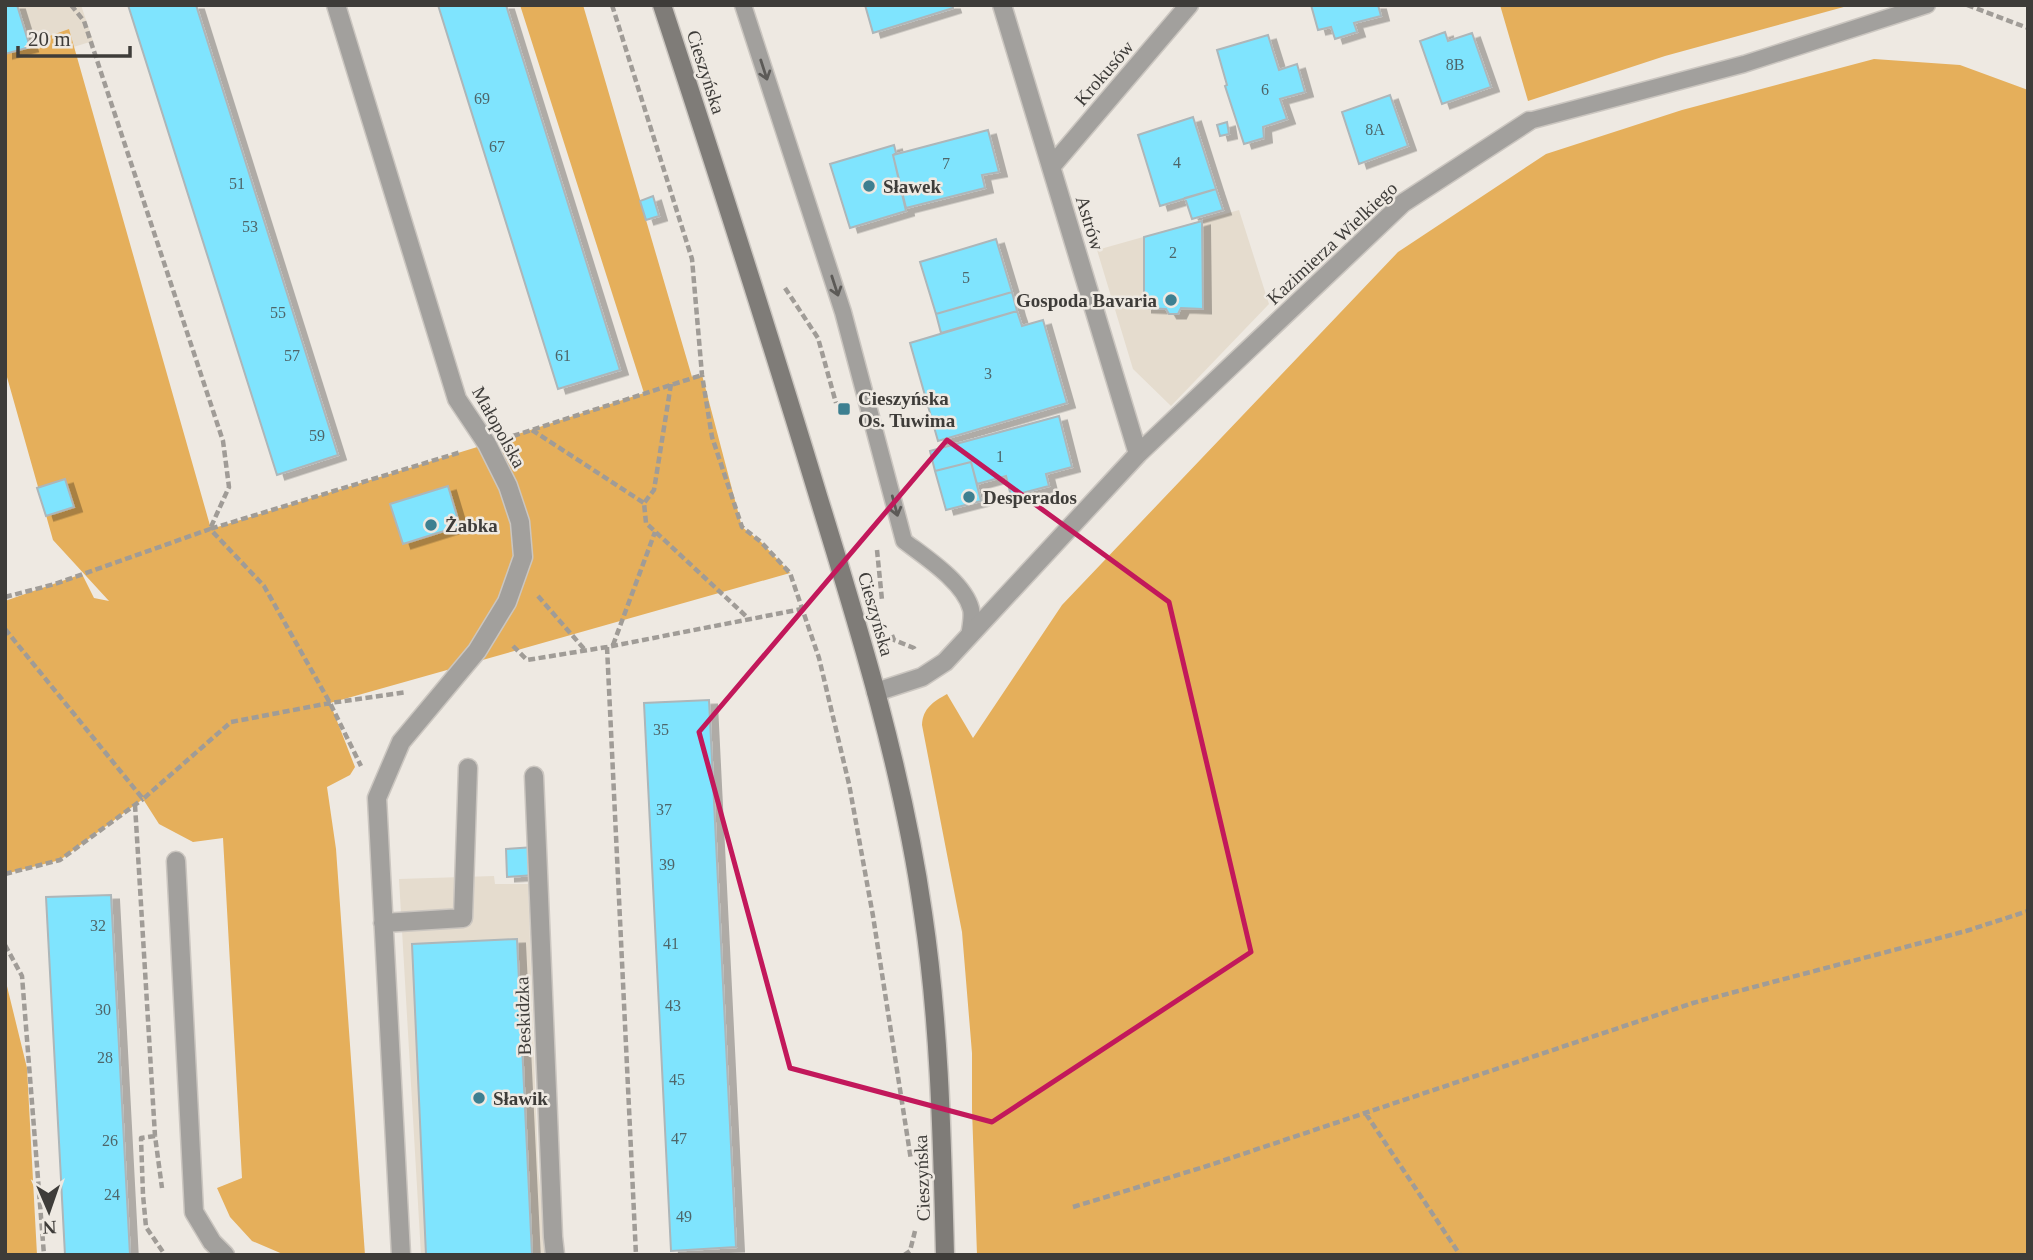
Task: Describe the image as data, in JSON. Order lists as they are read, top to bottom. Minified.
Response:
{"streets":{"main road":["Cieszyńska"],"street":["Krokusów","Astrów","Kazimierza Wielkiego","Małopolska","Beskidzka"]},"crossings":[["Cieszyńska","Kazimierza Wielkiego"],["Krokusów","Astrów"],["Astrów","Kazimierza Wielkiego"]],"places":{"other":["Sławek","Gospoda Bavaria","Desperados","Żabka","Sławik"],"transit":["Cieszyńska Os. Tuwima"]},"house_numbers":["8B","6","69","8A","67","4","7","51","53","2","5","55","57","61","3","59","1","35","37","39","32","41","43","30","28","45","47","26","24","49"],"scale_bar":"20 m","north":"bottom"}
